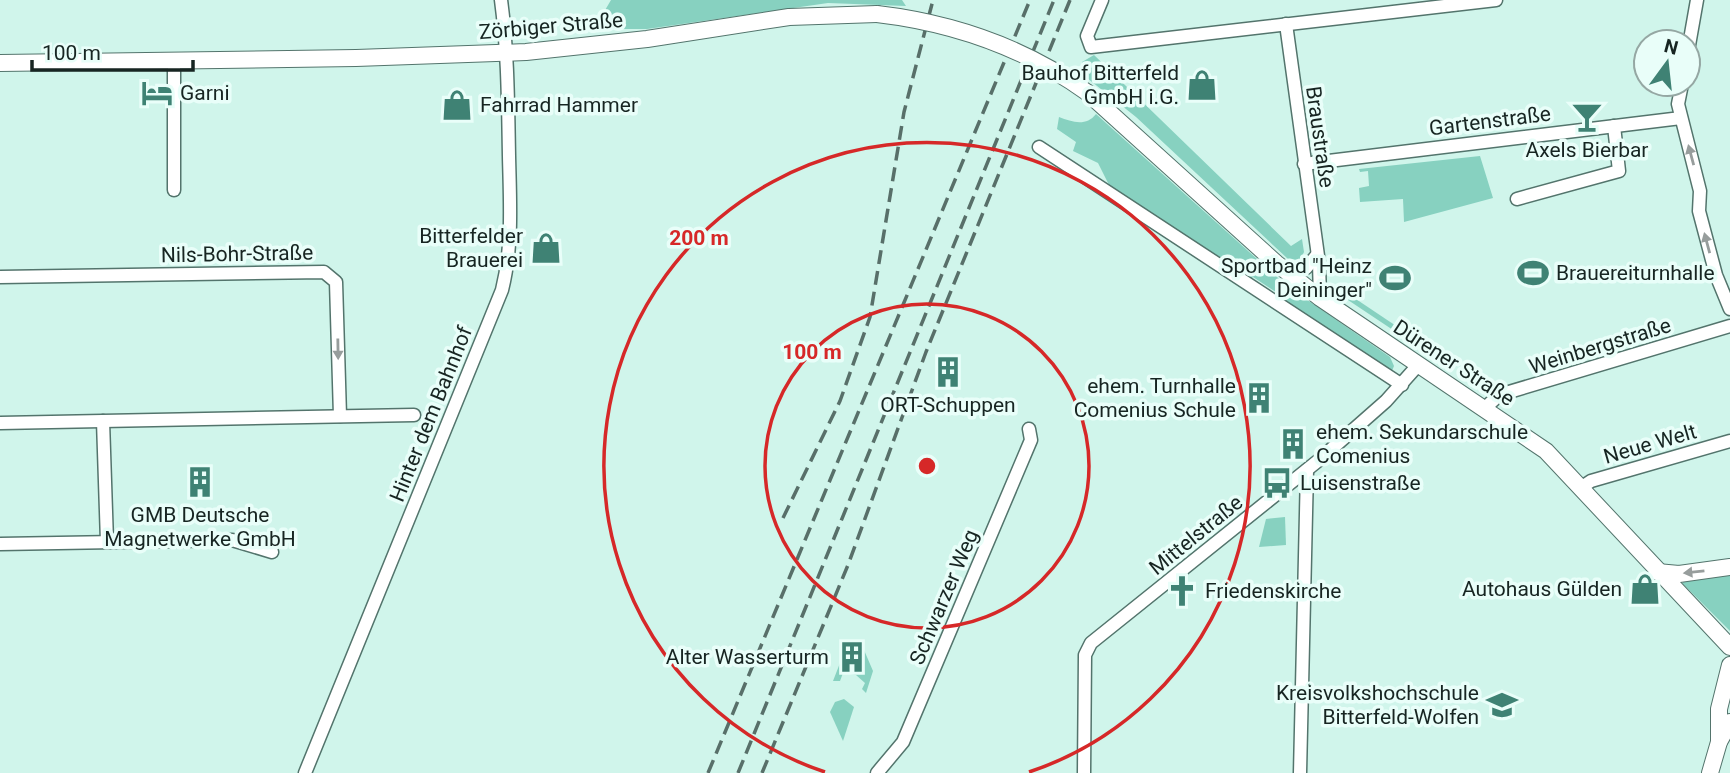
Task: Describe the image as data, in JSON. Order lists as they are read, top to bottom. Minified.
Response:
{"streets":{"main road":["Zörbiger Straße","Dürener Straße"],"street":["Gartenstraße","Braustraße","Nils-Bohr-Straße","Weinbergstraße","Hinter dem Bahnhof","Neue Welt","Mittelstraße","Schwarzer Weg"]},"crossings":[["Zörbiger Straße","Dürener Straße"],["Zörbiger Straße","Hinter dem Bahnhof"],["Gartenstraße","Braustraße"],["Braustraße","Dürener Straße"],["Weinbergstraße","Dürener Straße"],["Dürener Straße","Neue Welt"],["Dürener Straße","Mittelstraße"]],"places":{"shop":["Bauhof Bitterfeld GmbH i.G.","Fahrrad Hammer","Bitterfelder Brauerei","Autohaus Gülden"],"hotel":["Garni"],"bar":["Axels Bierbar"],"sports":["Brauereiturnhalle","Sportbad \"Heinz Deininger\""],"building":["ORT-Schuppen","ehem. Turnhalle Comenius Schule","ehem. Sekundarschule Comenius","GMB Deutsche Magnetwerke GmbH","Alter Wasserturm"],"bus stop":["Luisenstraße"],"church":["Friedenskirche"],"school or university":["Kreisvolkshochschule Bitterfeld-Wolfen"]},"scale_bar":"100 m","north":"top","rings":["200 m","100 m"]}
